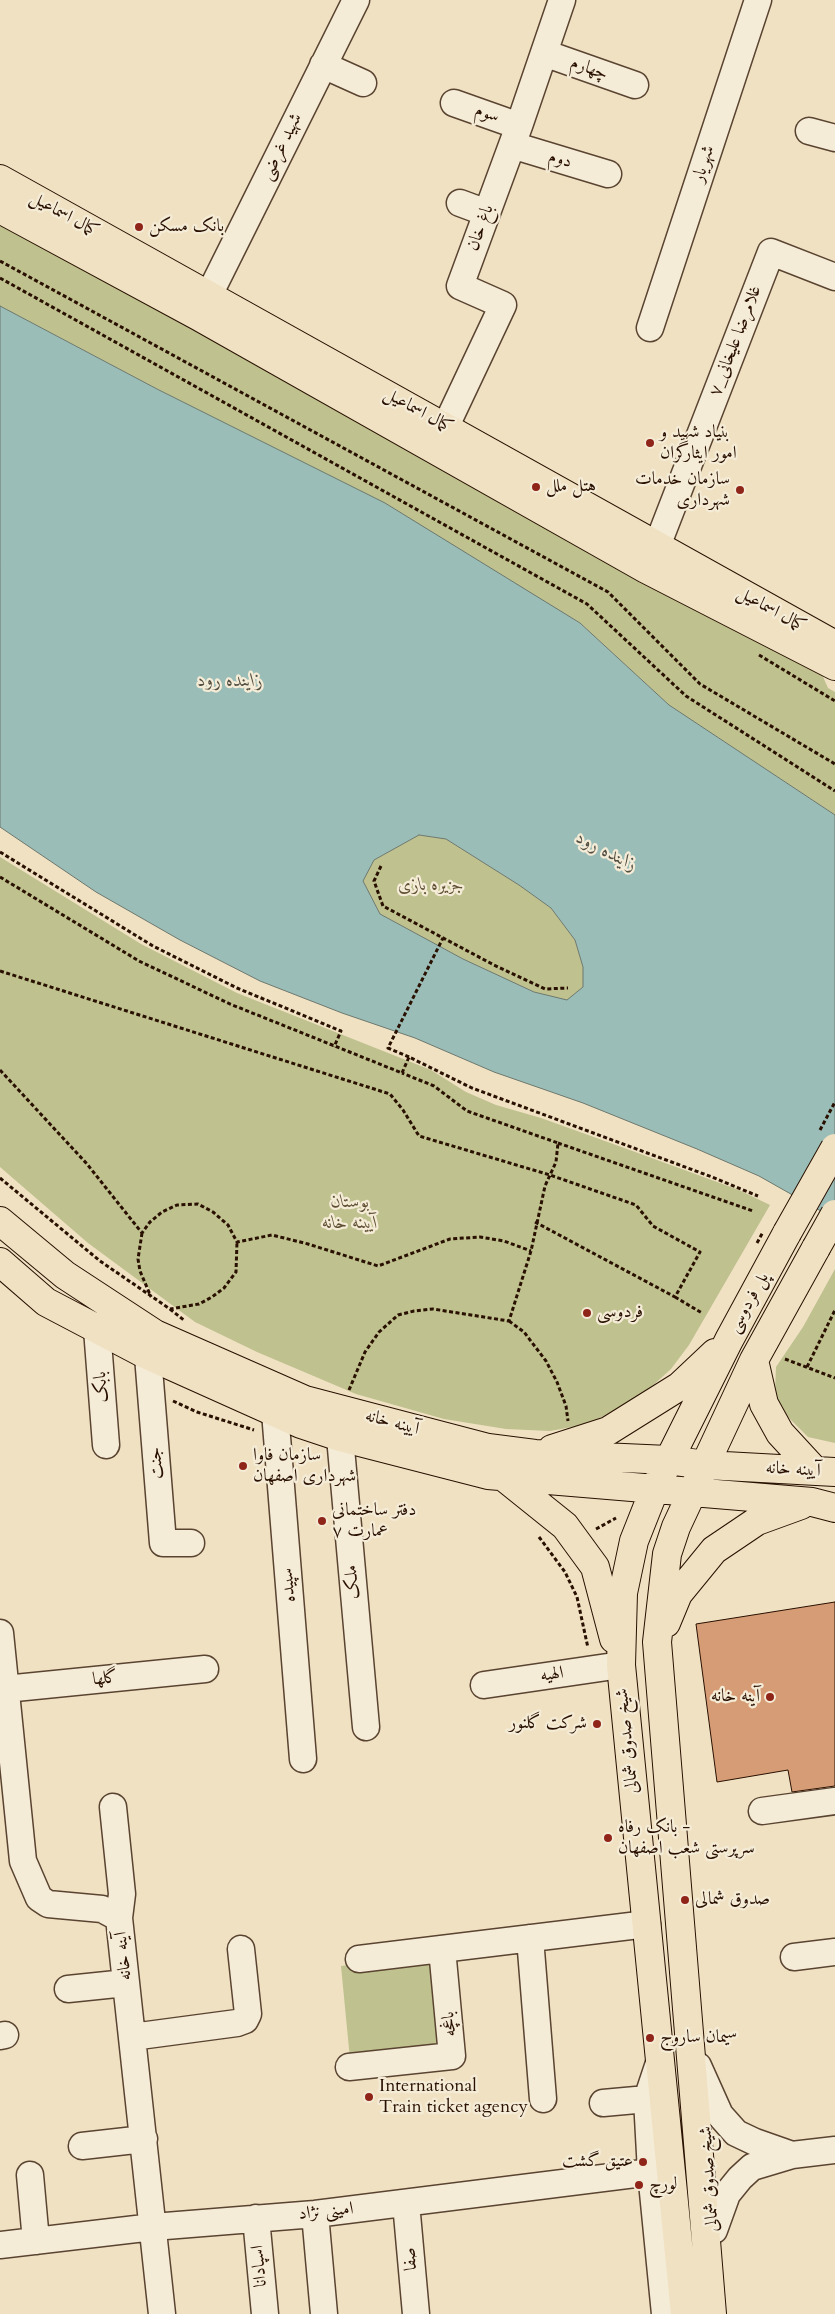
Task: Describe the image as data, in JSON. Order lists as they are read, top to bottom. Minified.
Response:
{"streets":{"main road":["کمال اسماعیل","پل فردوسی","آیینه خانه","شیخ صدوق شمالی"],"street":["چهارم","سوم","شهید غرضی","دوم","شهریار","باغ خان","۷_غلامرضا علیخانی","بابک","جنت","ملک","سپیده","الهیه","گلها","آینه خانه","باغچه","امینی نژاد","صفا","اسپادانا"]},"crossings":[["چهارم","باغ خان"],["سوم","دوم"],["سوم","باغ خان"],["شهید غرضی","کمال اسماعیل"],["دوم","باغ خان"],["کمال اسماعیل","باغ خان"],["کمال اسماعیل","۷_غلامرضا علیخانی"],["پل فردوسی","آیینه خانه"],["پل فردوسی","شیخ صدوق شمالی"],["بابک","آیینه خانه"],["آیینه خانه","جنت"],["آیینه خانه","ملک"],["آیینه خانه","سپیده"],["آیینه خانه","شیخ صدوق شمالی"],["الهیه","شیخ صدوق شمالی"],["گلها","آینه خانه"],["شیخ صدوق شمالی","امینی نژاد"],["آینه خانه","امینی نژاد"],["امینی نژاد","صفا"],["امینی نژاد","اسپادانا"]],"water":["زاینده رود"],"parks":["جزیره بازی","بوستان آیینه خانه"],"places":["بانک مسکن","بنیاد شهید و امور ایثارگران","هتل ملل","سازمان خدمات شهرداری","فردوسی","سازمان فاوا شهرداری اصفهان","دفتر ساختمانی عمارت ۷","آینه خانه","شرکت گلنور","بانک رفاه - سرپرستی شعب اصفهان","صدوق شمالی","سیمان ساروج","International Train ticket agency","عتیق گشت","لورچ"]}
